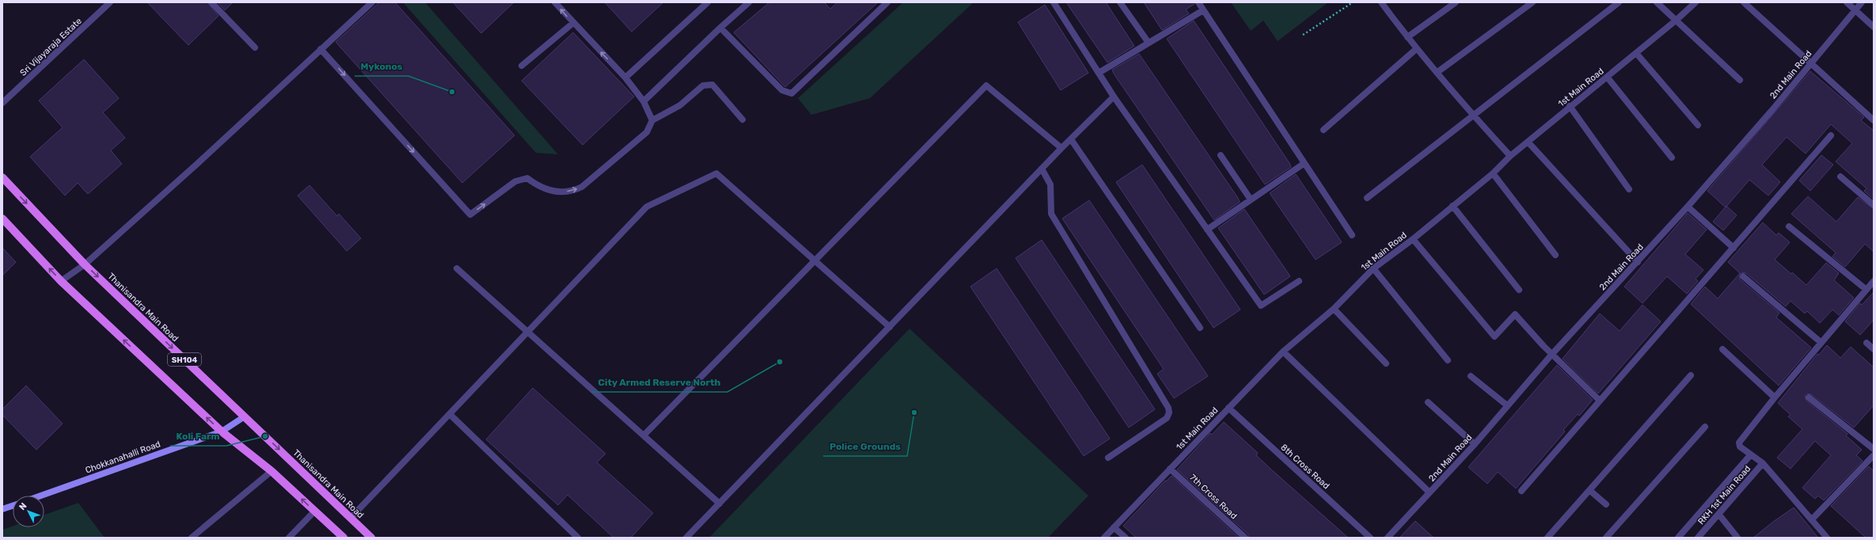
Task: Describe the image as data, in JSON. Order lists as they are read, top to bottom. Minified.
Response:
{"streets":{"main road":["Thanisandra Main Road","SH104"],"street":["Sri Vijayaraja Estate","2nd Main Road","1st Main Road","Chokkanahalli Road","8th Cross Road","RKH 1st Main Road","7th Cross Road"]},"crossings":[["1st Main Road","8th Cross Road"],["1st Main Road","7th Cross Road"],["Thanisandra Main Road","Chokkanahalli Road"],["SH104","Chokkanahalli Road"]],"places":["Mykonos","City Armed Reserve North","Police Grounds","Koli Farm"],"north":"top left"}
